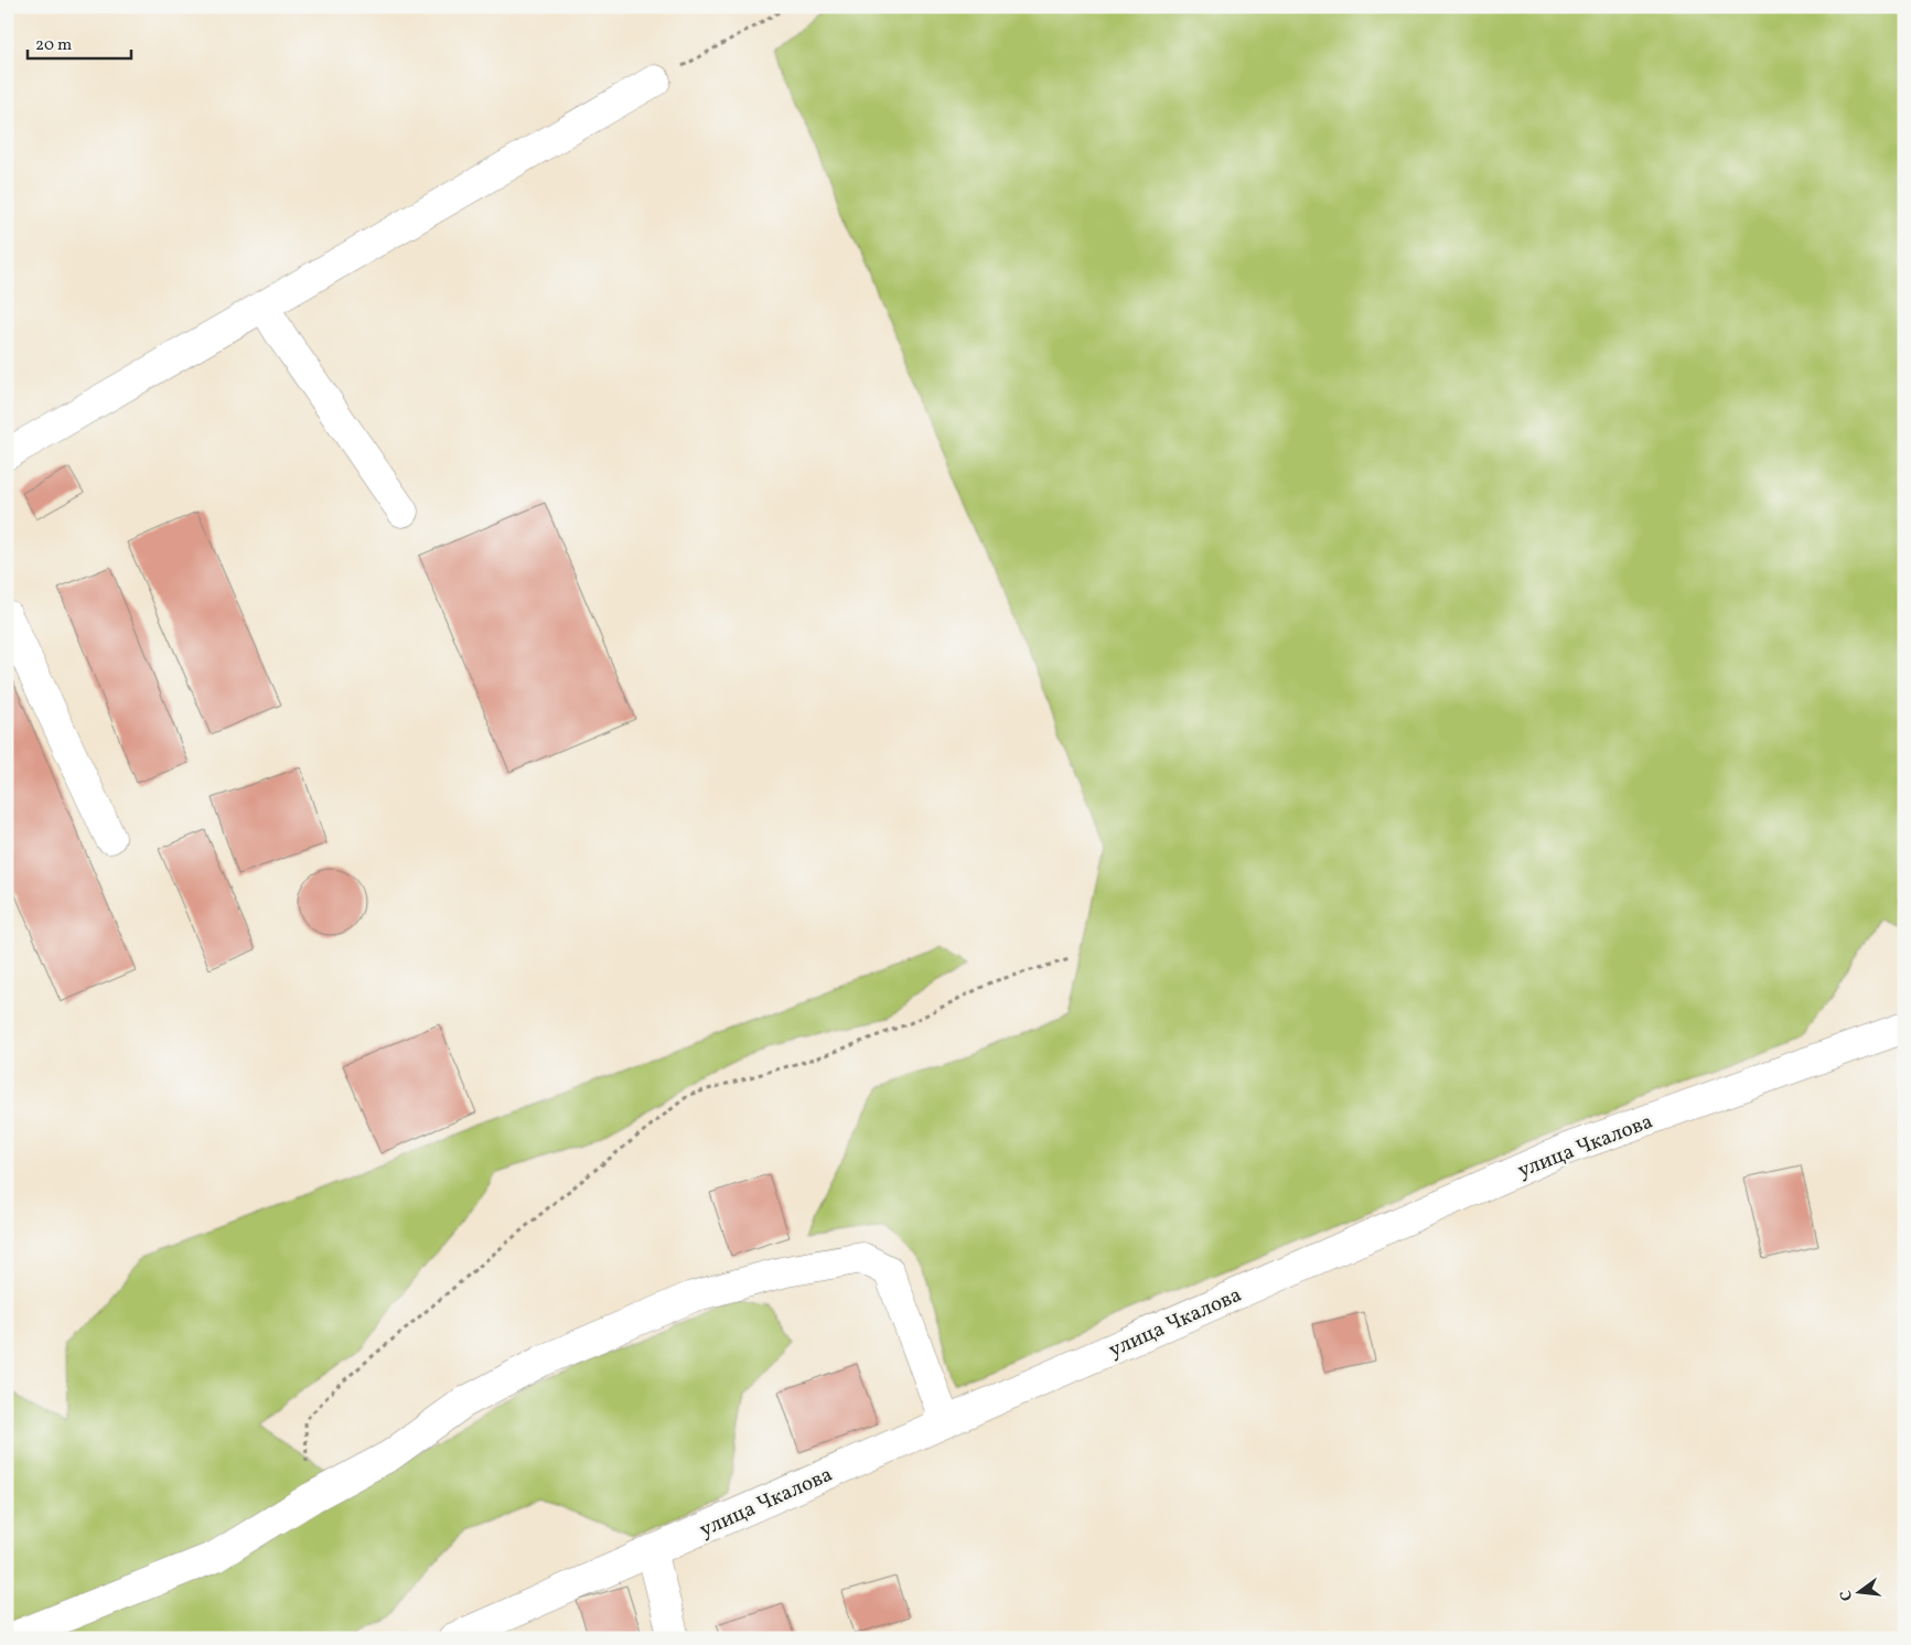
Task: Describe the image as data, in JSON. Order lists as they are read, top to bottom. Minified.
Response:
{"streets":{"street":["улица Чкалова"]},"scale_bar":"20 m","north":"left"}
